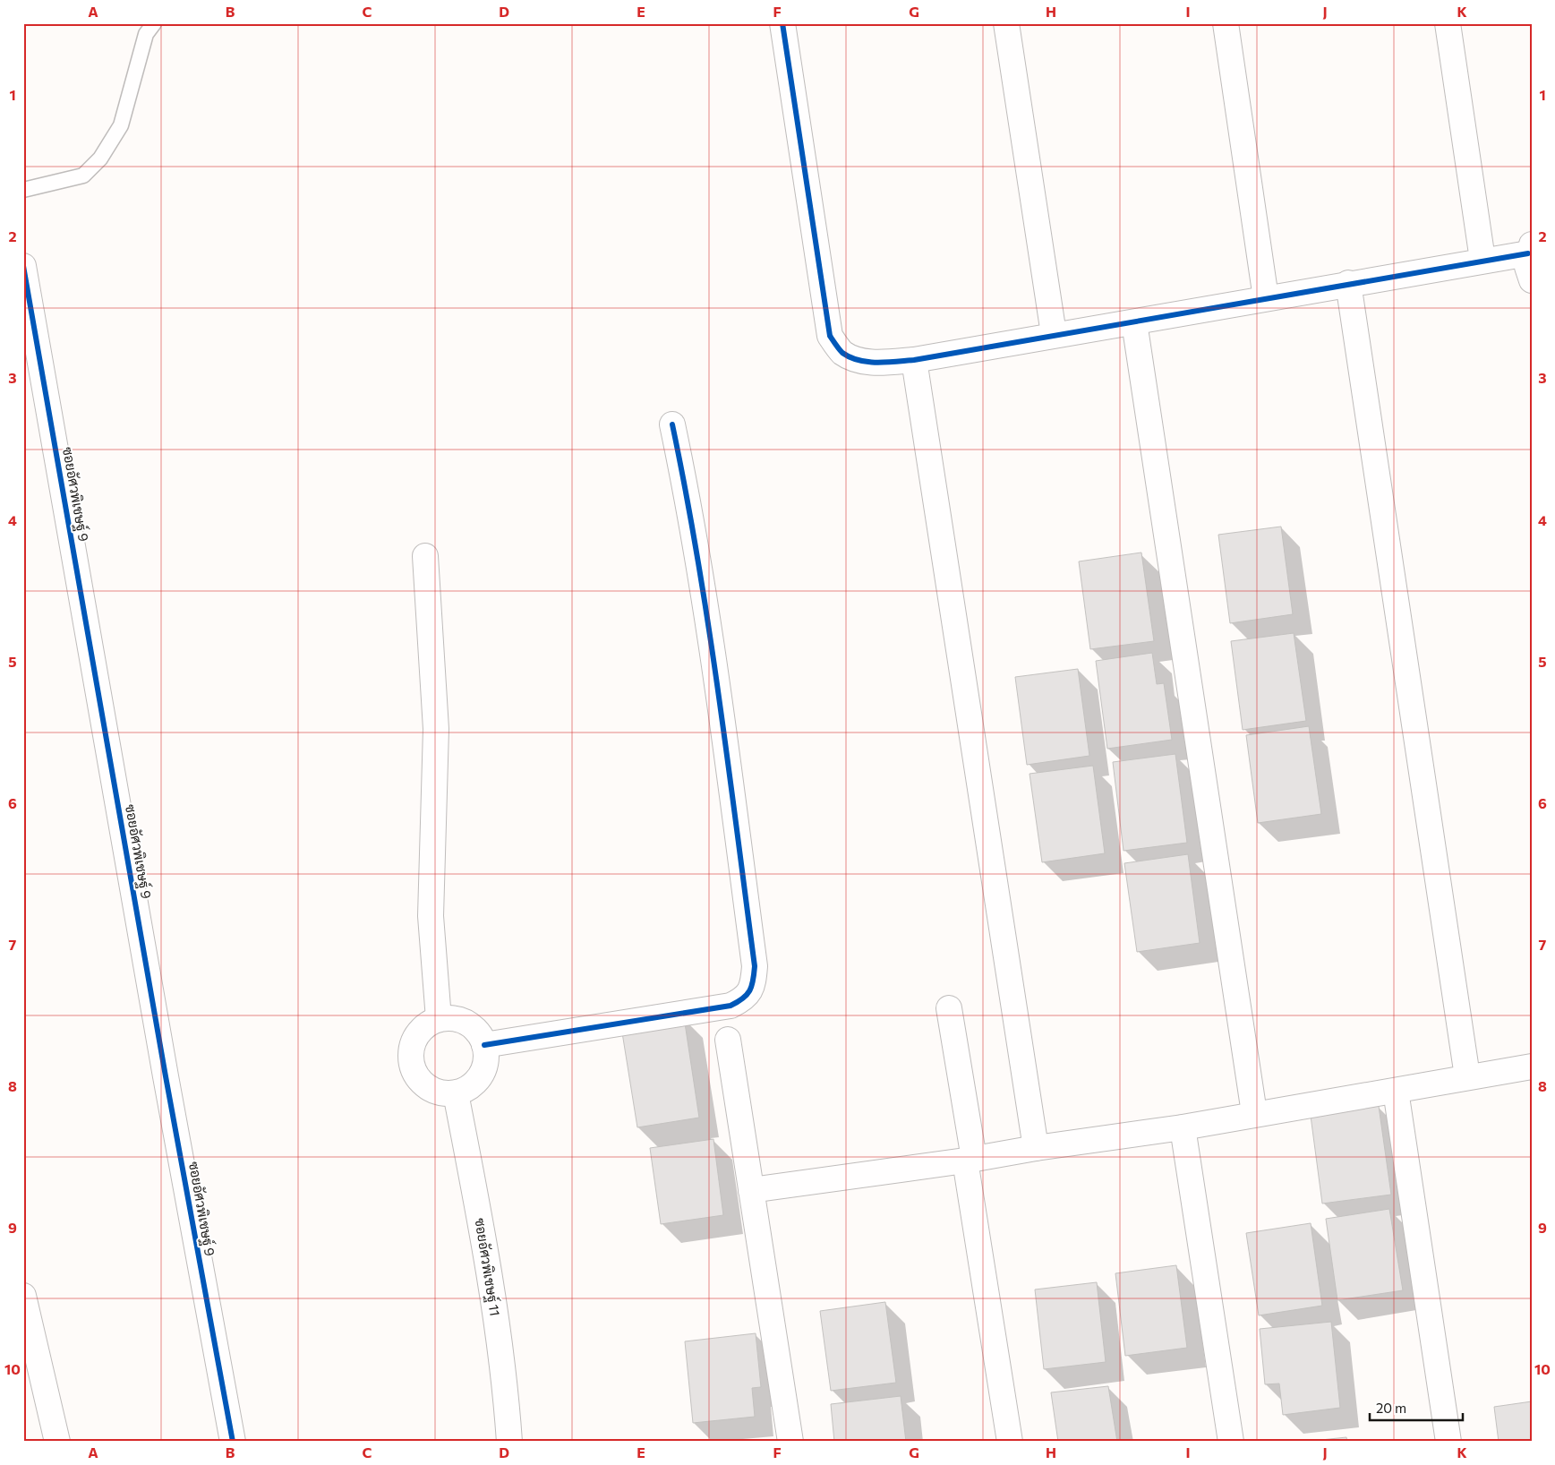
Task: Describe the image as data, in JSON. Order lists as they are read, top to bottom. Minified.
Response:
{"streets":{"street":["ซอยอัศวพิเชษฐ์ 9","ซอยอัศวพิเชษฐ์ 11"]},"scale_bar":"20 m","grid":{"columns":["A","B","C","D","E","F","G","H","I","J","K"],"rows":["1","2","3","4","5","6","7","8","9","10"]}}
